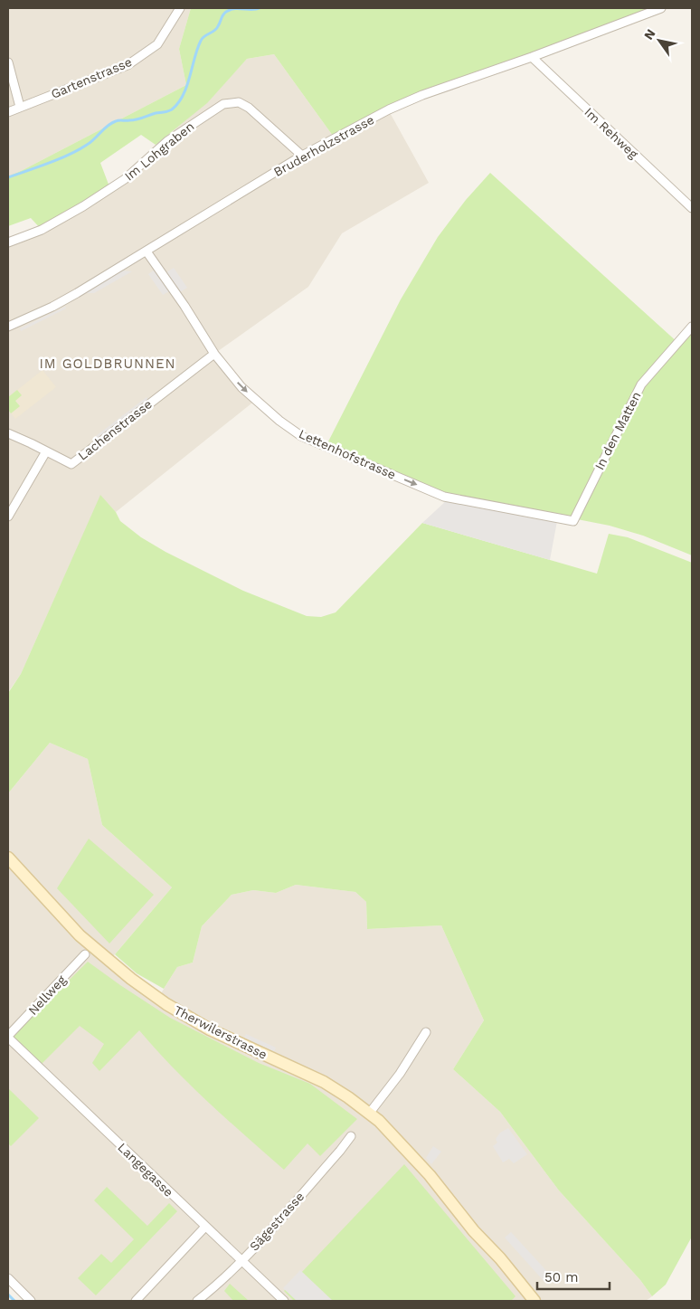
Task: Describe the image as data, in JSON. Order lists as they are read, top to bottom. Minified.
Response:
{"streets":{"main road":["Therwilerstrasse"],"street":["Gartenstrasse","Im Rehweg","Bruderholzstrasse","Im Lohgraben","Lachenstrasse","In den Matten","Lettenhofstrasse","Nellweg","Langegasse","Sägestrasse"]},"crossings":[["Im Rehweg","Bruderholzstrasse"],["Bruderholzstrasse","Im Lohgraben"],["Bruderholzstrasse","Lettenhofstrasse"],["Lachenstrasse","Lettenhofstrasse"],["In den Matten","Lettenhofstrasse"],["Nellweg","Langegasse"],["Langegasse","Sägestrasse"]],"one_way":["Lettenhofstrasse"],"districts":["IM GOLDBRUNNEN"],"scale_bar":"50 m","north":"top left"}
